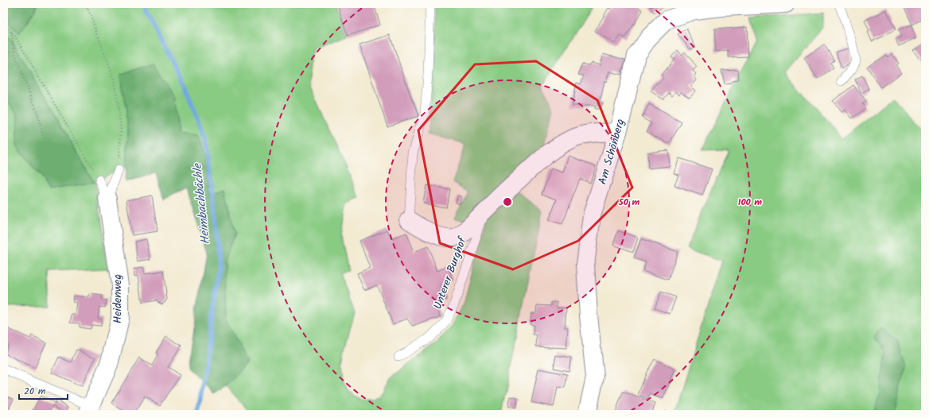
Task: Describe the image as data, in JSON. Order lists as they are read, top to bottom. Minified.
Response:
{"streets":{"street":["Am Schönberg","Heidenweg"],"lane":["Unterer Burghof"]},"water":["Heimbachbächle"],"scale_bar":"20 m","rings":["50 m","100 m"]}
